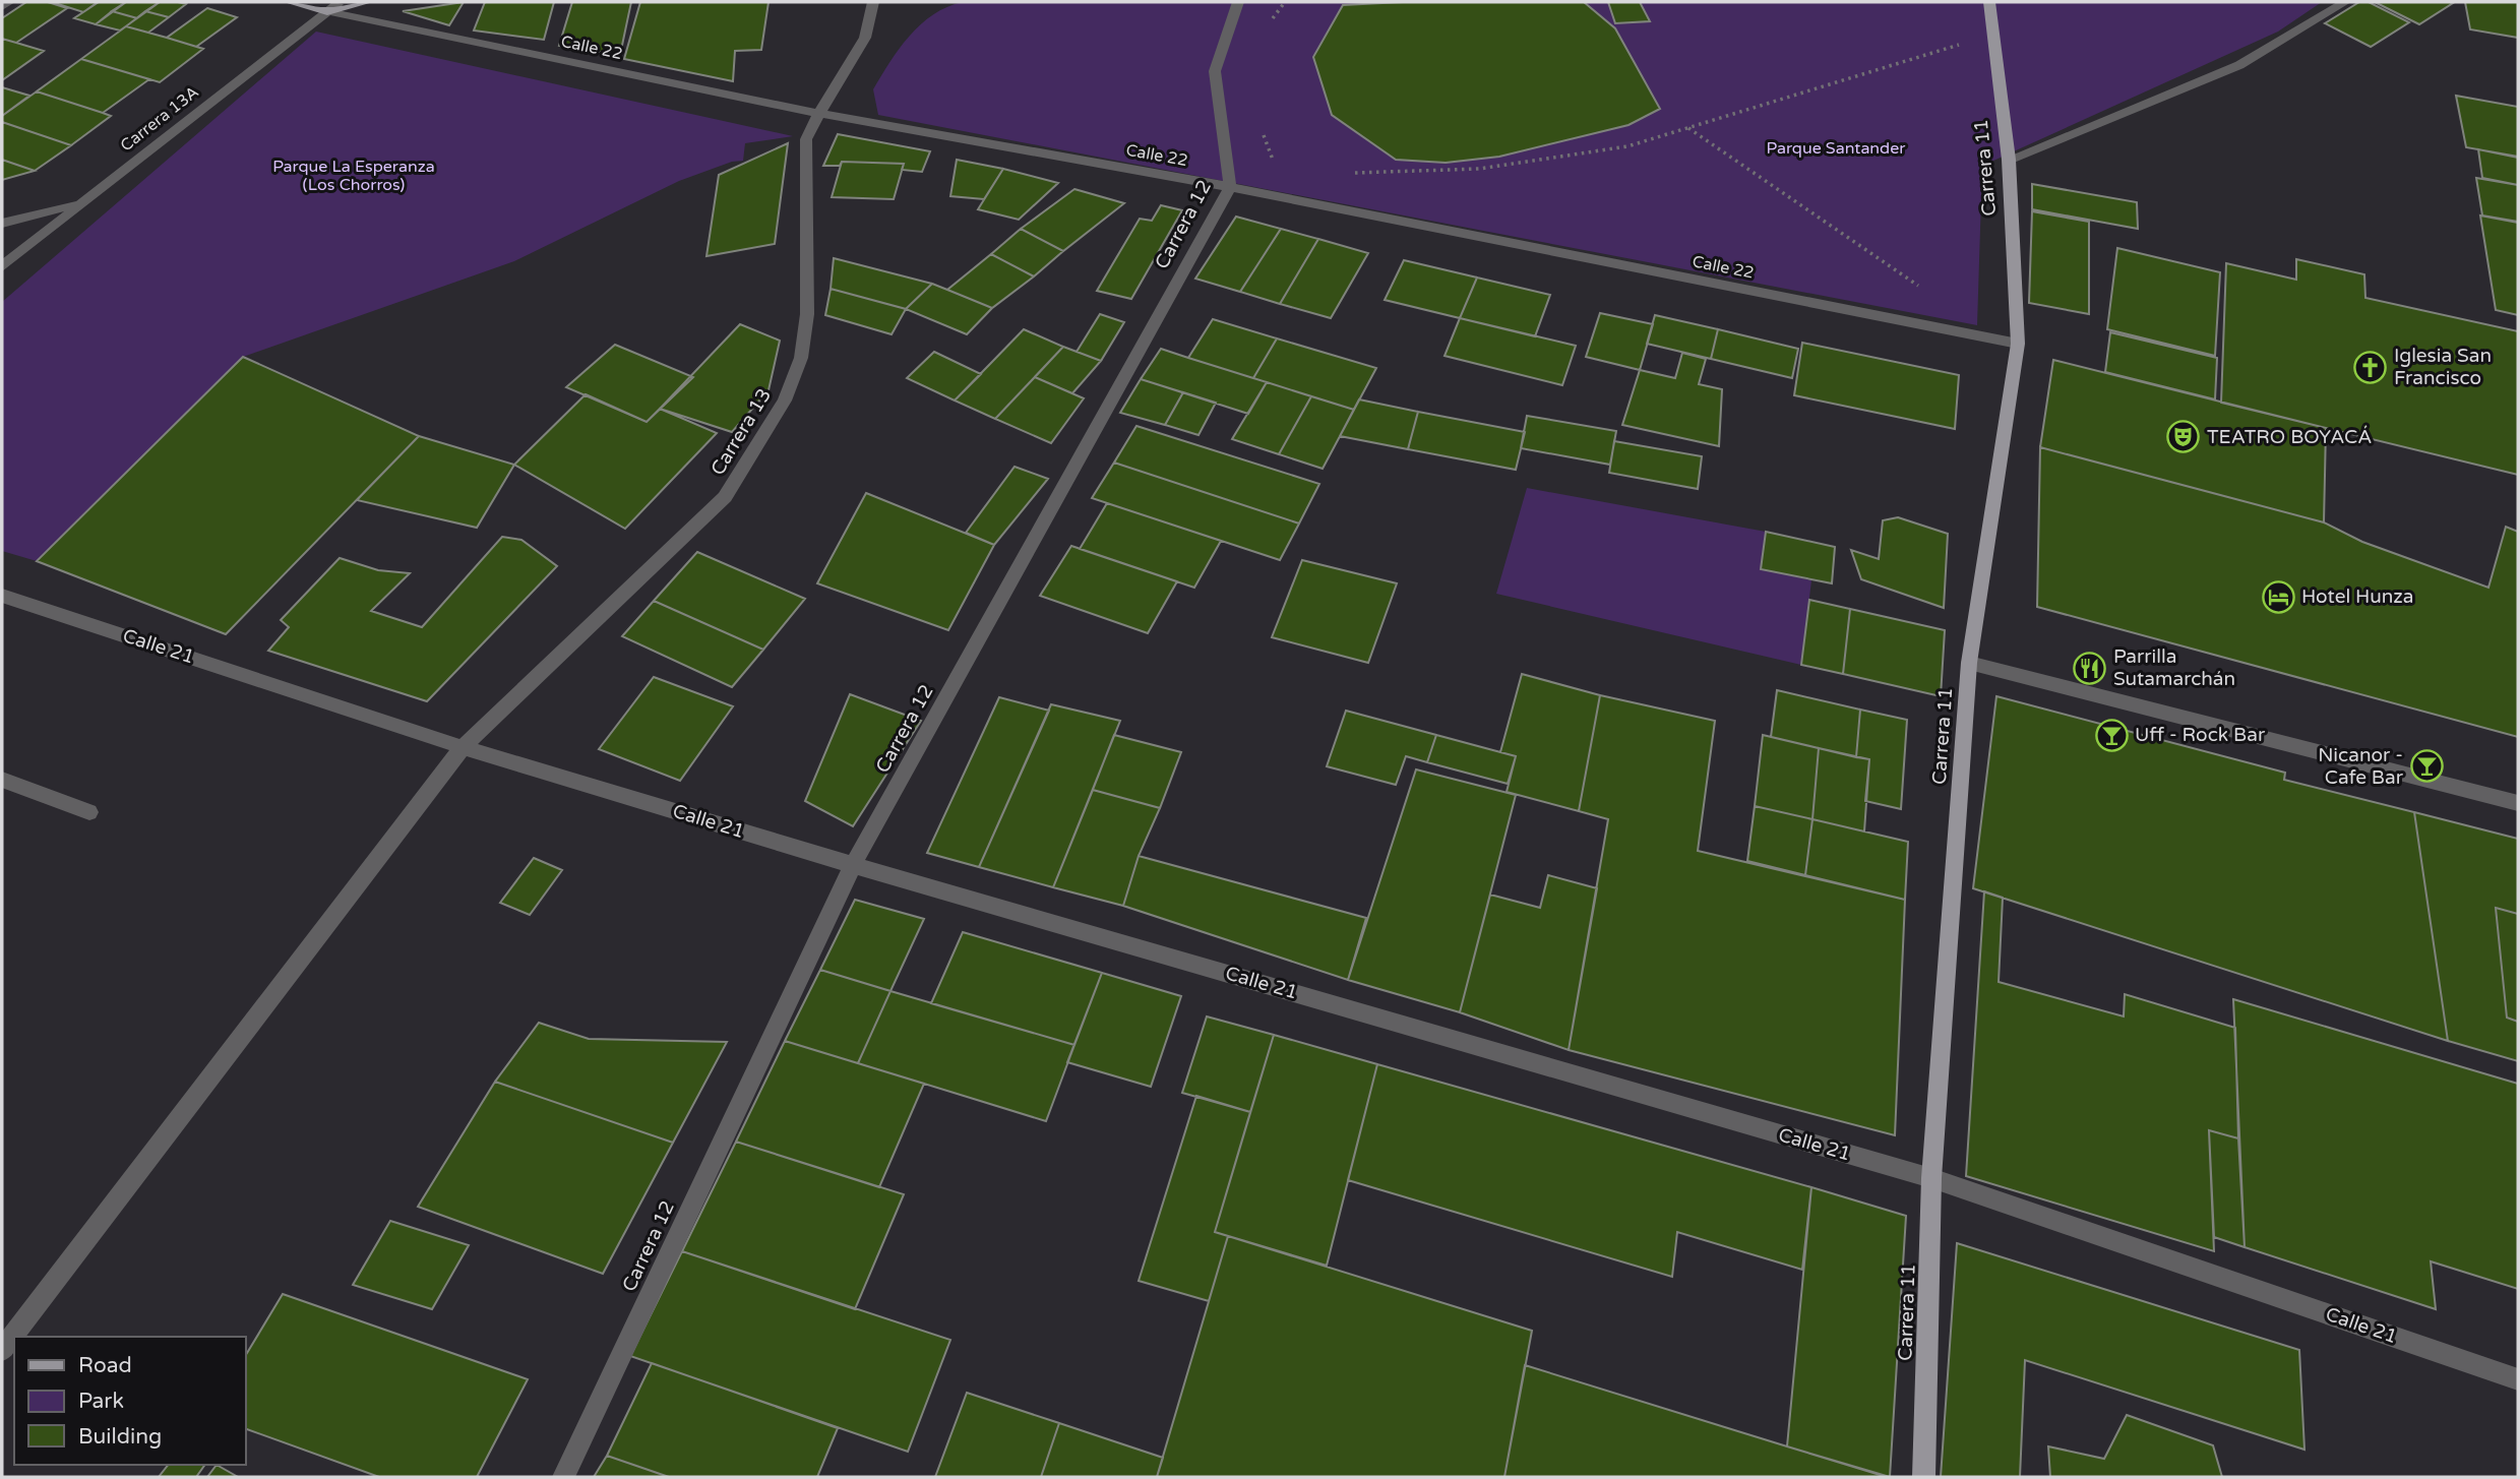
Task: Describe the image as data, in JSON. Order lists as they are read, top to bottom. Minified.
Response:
{"streets":{"main road":["Calle 22","Carrera 11"],"street":["Carrera 13A","Carrera 12","Carrera 13","Calle 21"]},"crossings":[["Calle 22","Carrera 13A"],["Calle 22","Carrera 11"],["Calle 22","Carrera 12"],["Calle 22","Carrera 13"],["Carrera 11","Calle 21"],["Carrera 12","Calle 21"],["Carrera 13","Calle 21"]],"parks":["Parque Santander","Parque La Esperanza (Los Chorros)"],"places":{"church":["Iglesia San Francisco"],"theatre":["TEATRO BOYACÁ"],"hotel":["Hotel Hunza"],"restaurant":["Parrilla Sutamarchán"],"bar":["Uff - Rock Bar","Nicanor - Cafe Bar"]},"legend":["Road","Park","Building"]}
